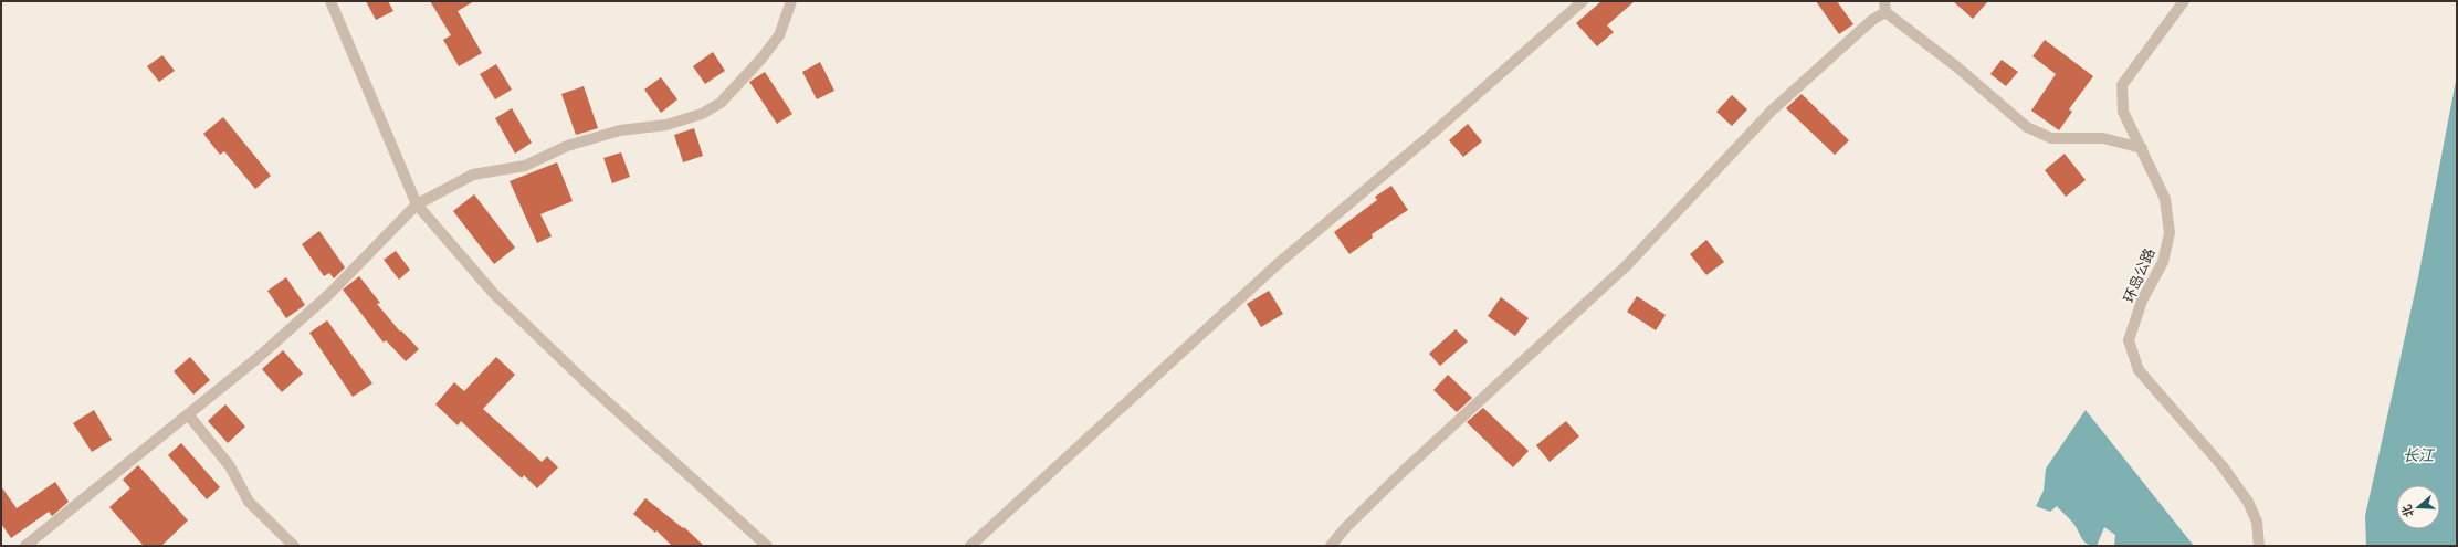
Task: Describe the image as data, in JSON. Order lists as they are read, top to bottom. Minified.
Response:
{"streets":{"street":["环岛公路"]},"water":["长江"],"north":"left"}
